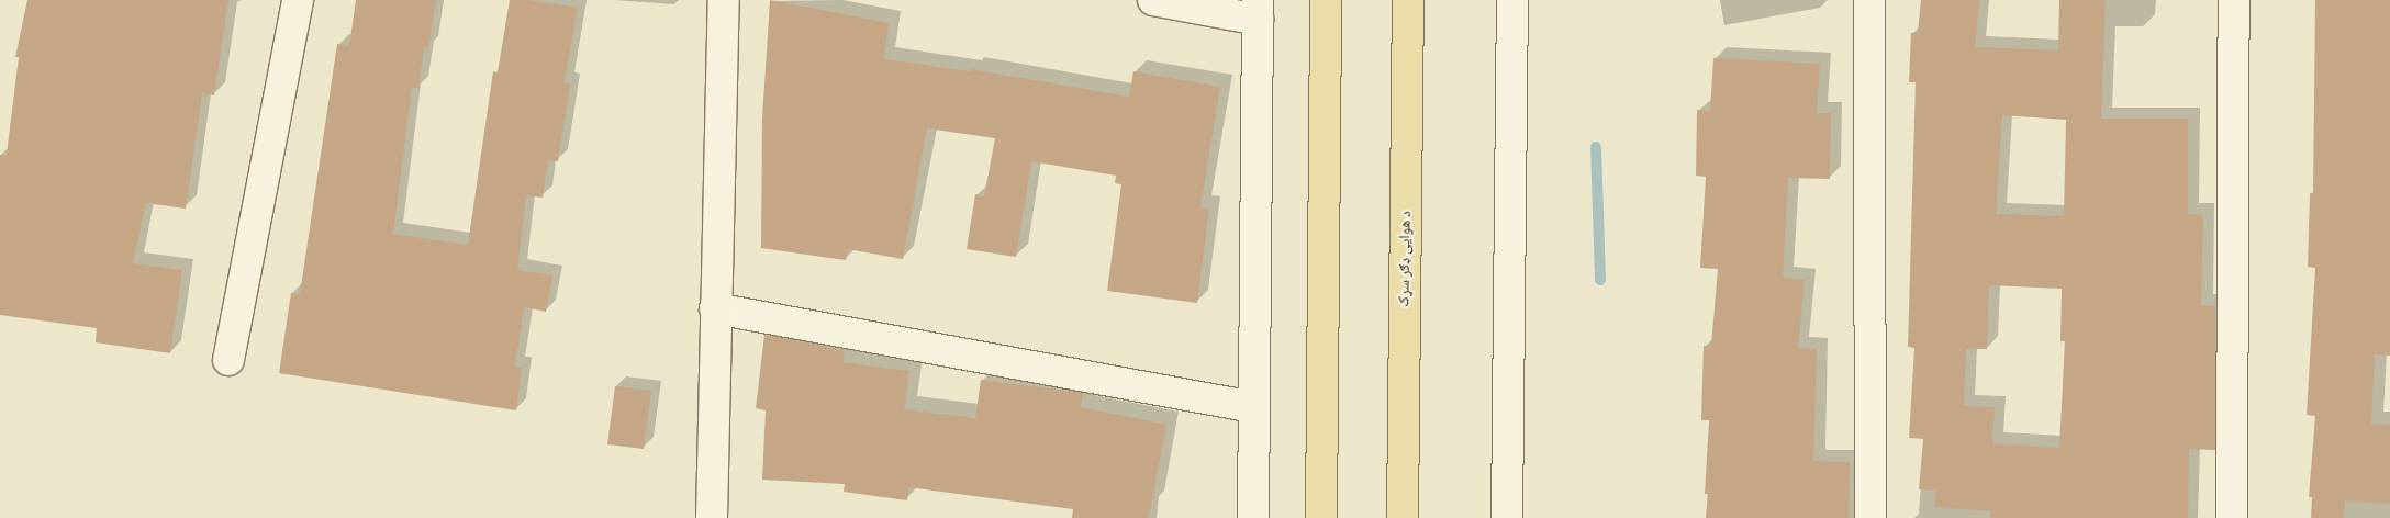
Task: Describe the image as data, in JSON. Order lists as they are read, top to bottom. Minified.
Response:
{"streets":{"main road":["د هوایی ډګر سړک"]}}
